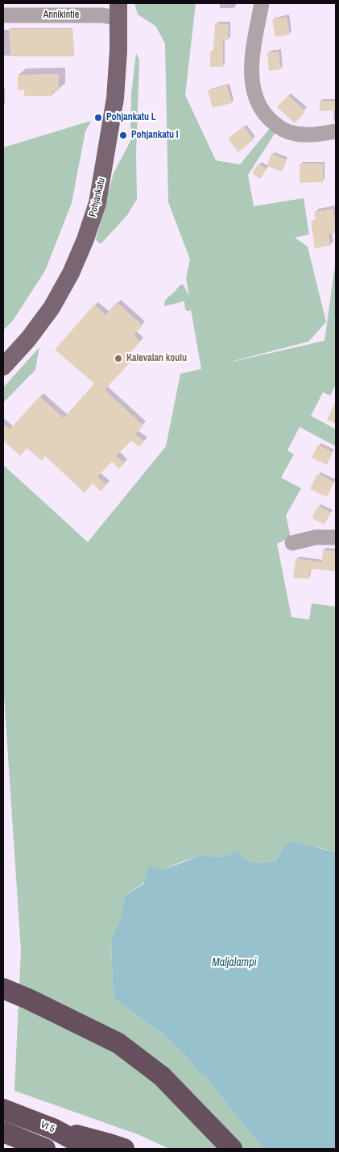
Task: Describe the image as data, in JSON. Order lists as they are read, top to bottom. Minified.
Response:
{"streets":{"highway":["Vt 5"],"main road":["Pohjankatu"],"street":["Annikintie"]},"crossings":[["Annikintie","Pohjankatu"]],"water":["Maljalampi"],"places":["Pohjankatu L","Pohjankatu I","Kalevalan koulu"]}
